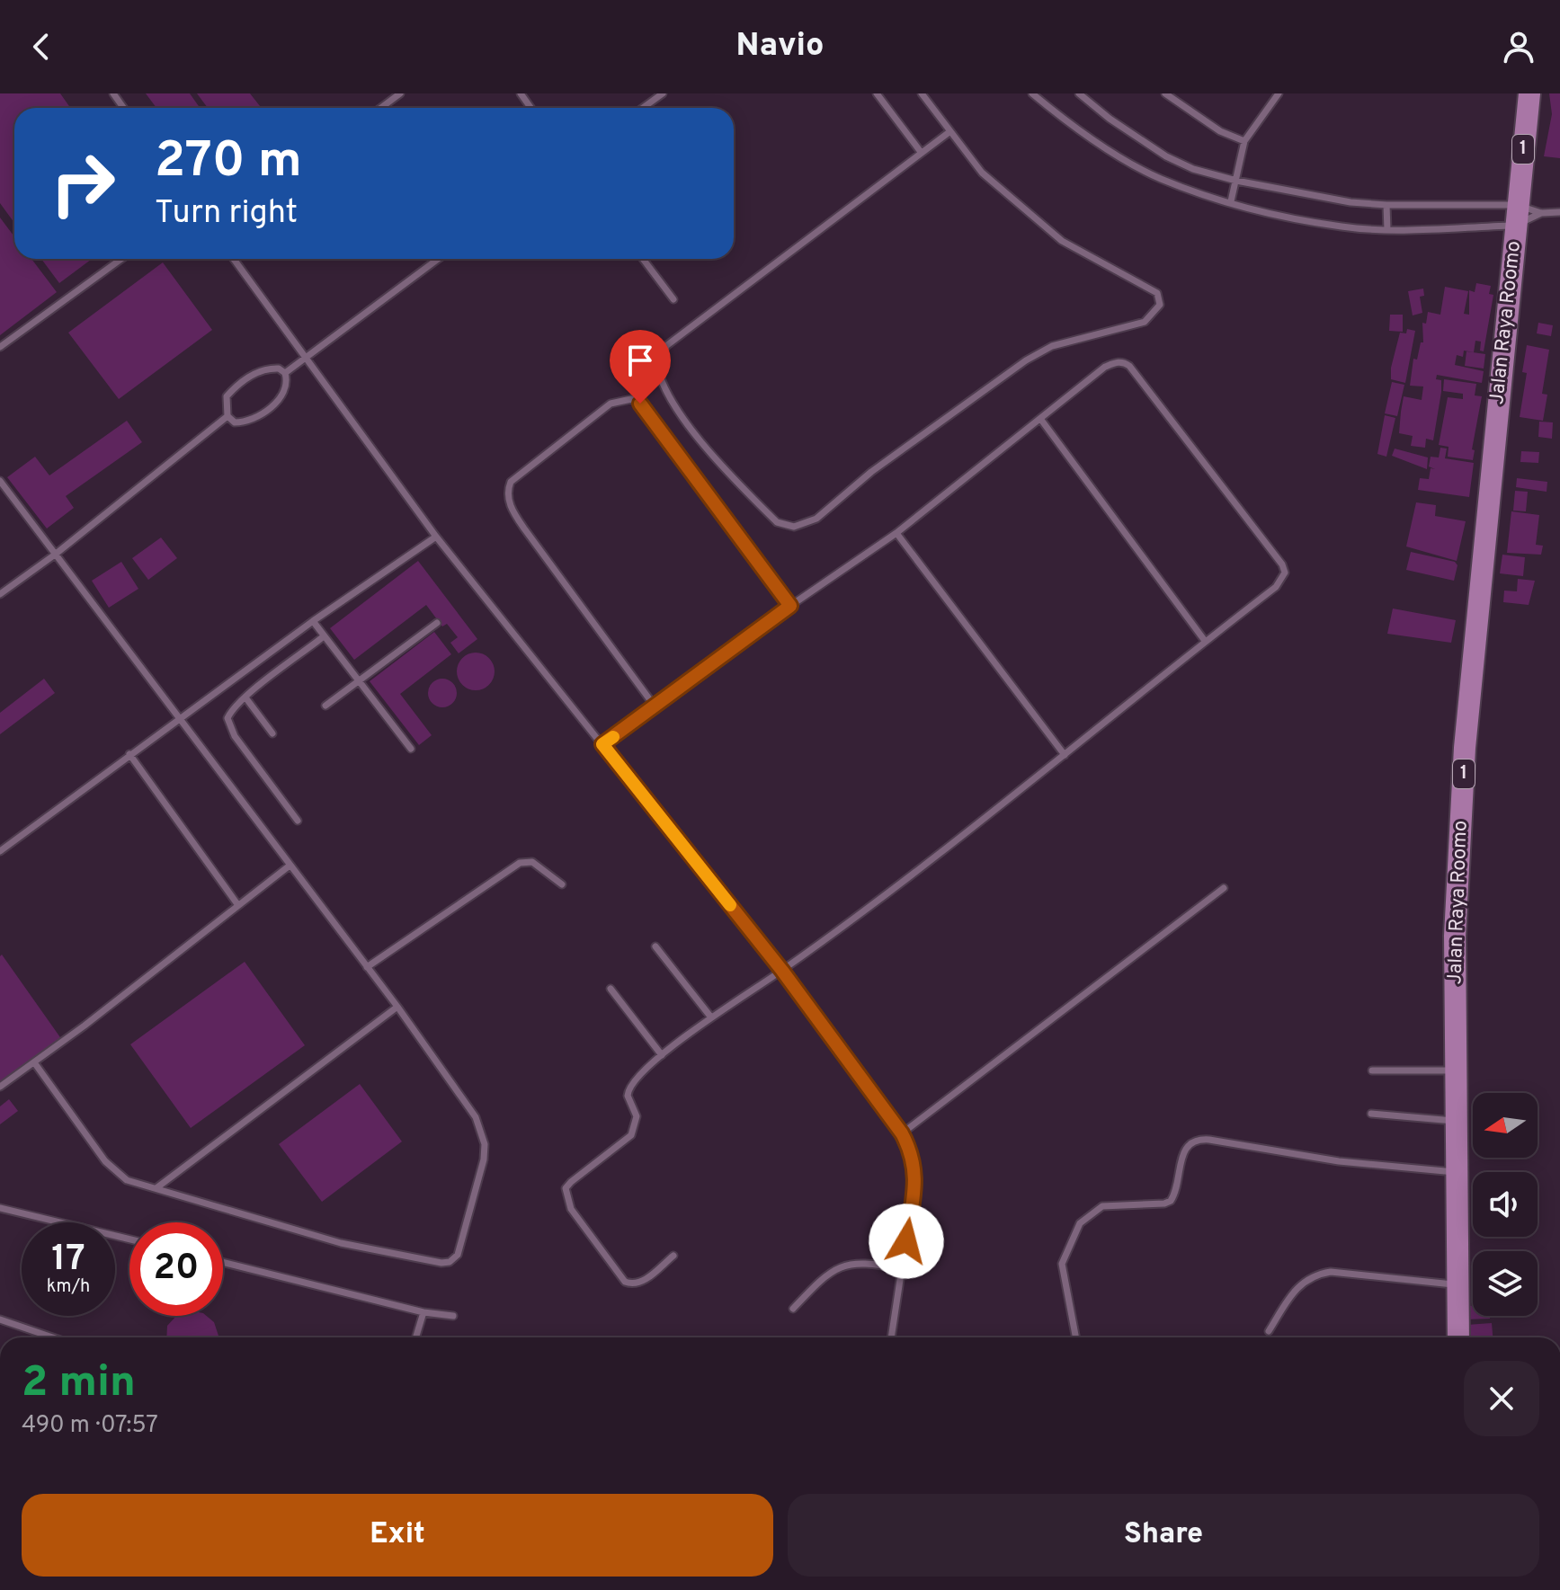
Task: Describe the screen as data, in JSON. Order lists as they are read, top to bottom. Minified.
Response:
{"streets":{"highway":["1","Jalan Raya Roomo"]},"crossings":[["1","Jalan Raya Roomo"]],"north":"left","page":{"header":"Navio","turn":["270 m","Turn right"],"speed":"17 km/h","limit":"20","heading":["2 min","490 m · 07:57"],"buttons":["Exit","Share"]}}
